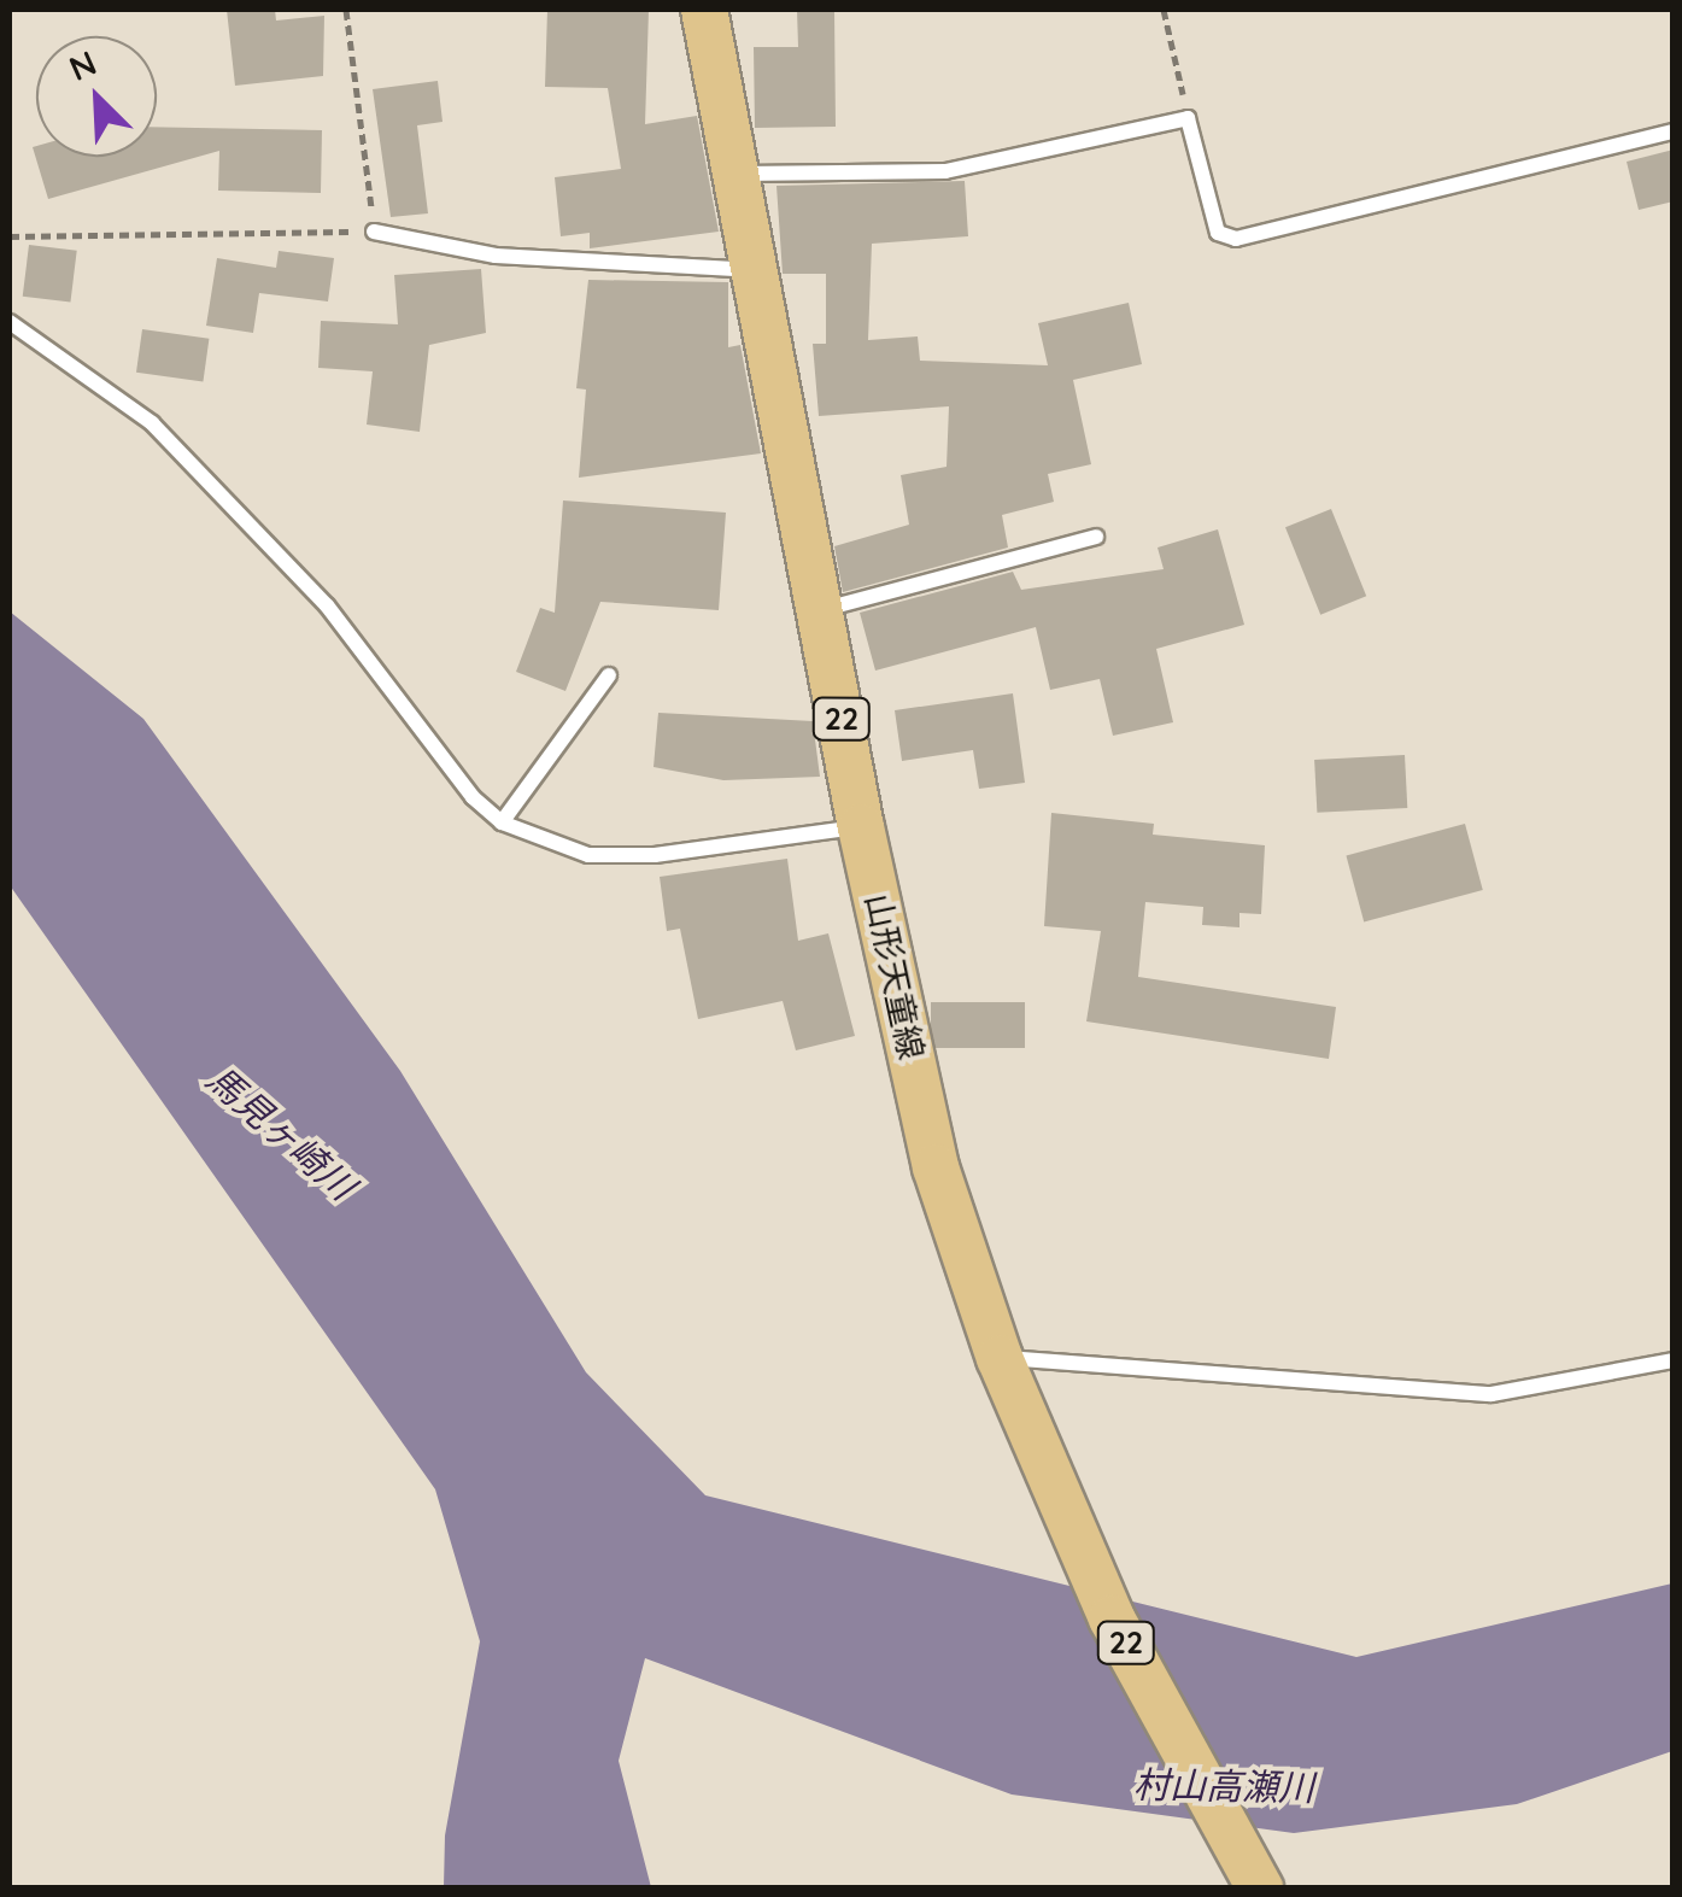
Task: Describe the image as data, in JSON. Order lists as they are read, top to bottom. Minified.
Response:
{"streets":{"main road":["22","山形天童線"]},"water":["馬見ヶ崎川","村山高瀬川"],"north":"top left"}
